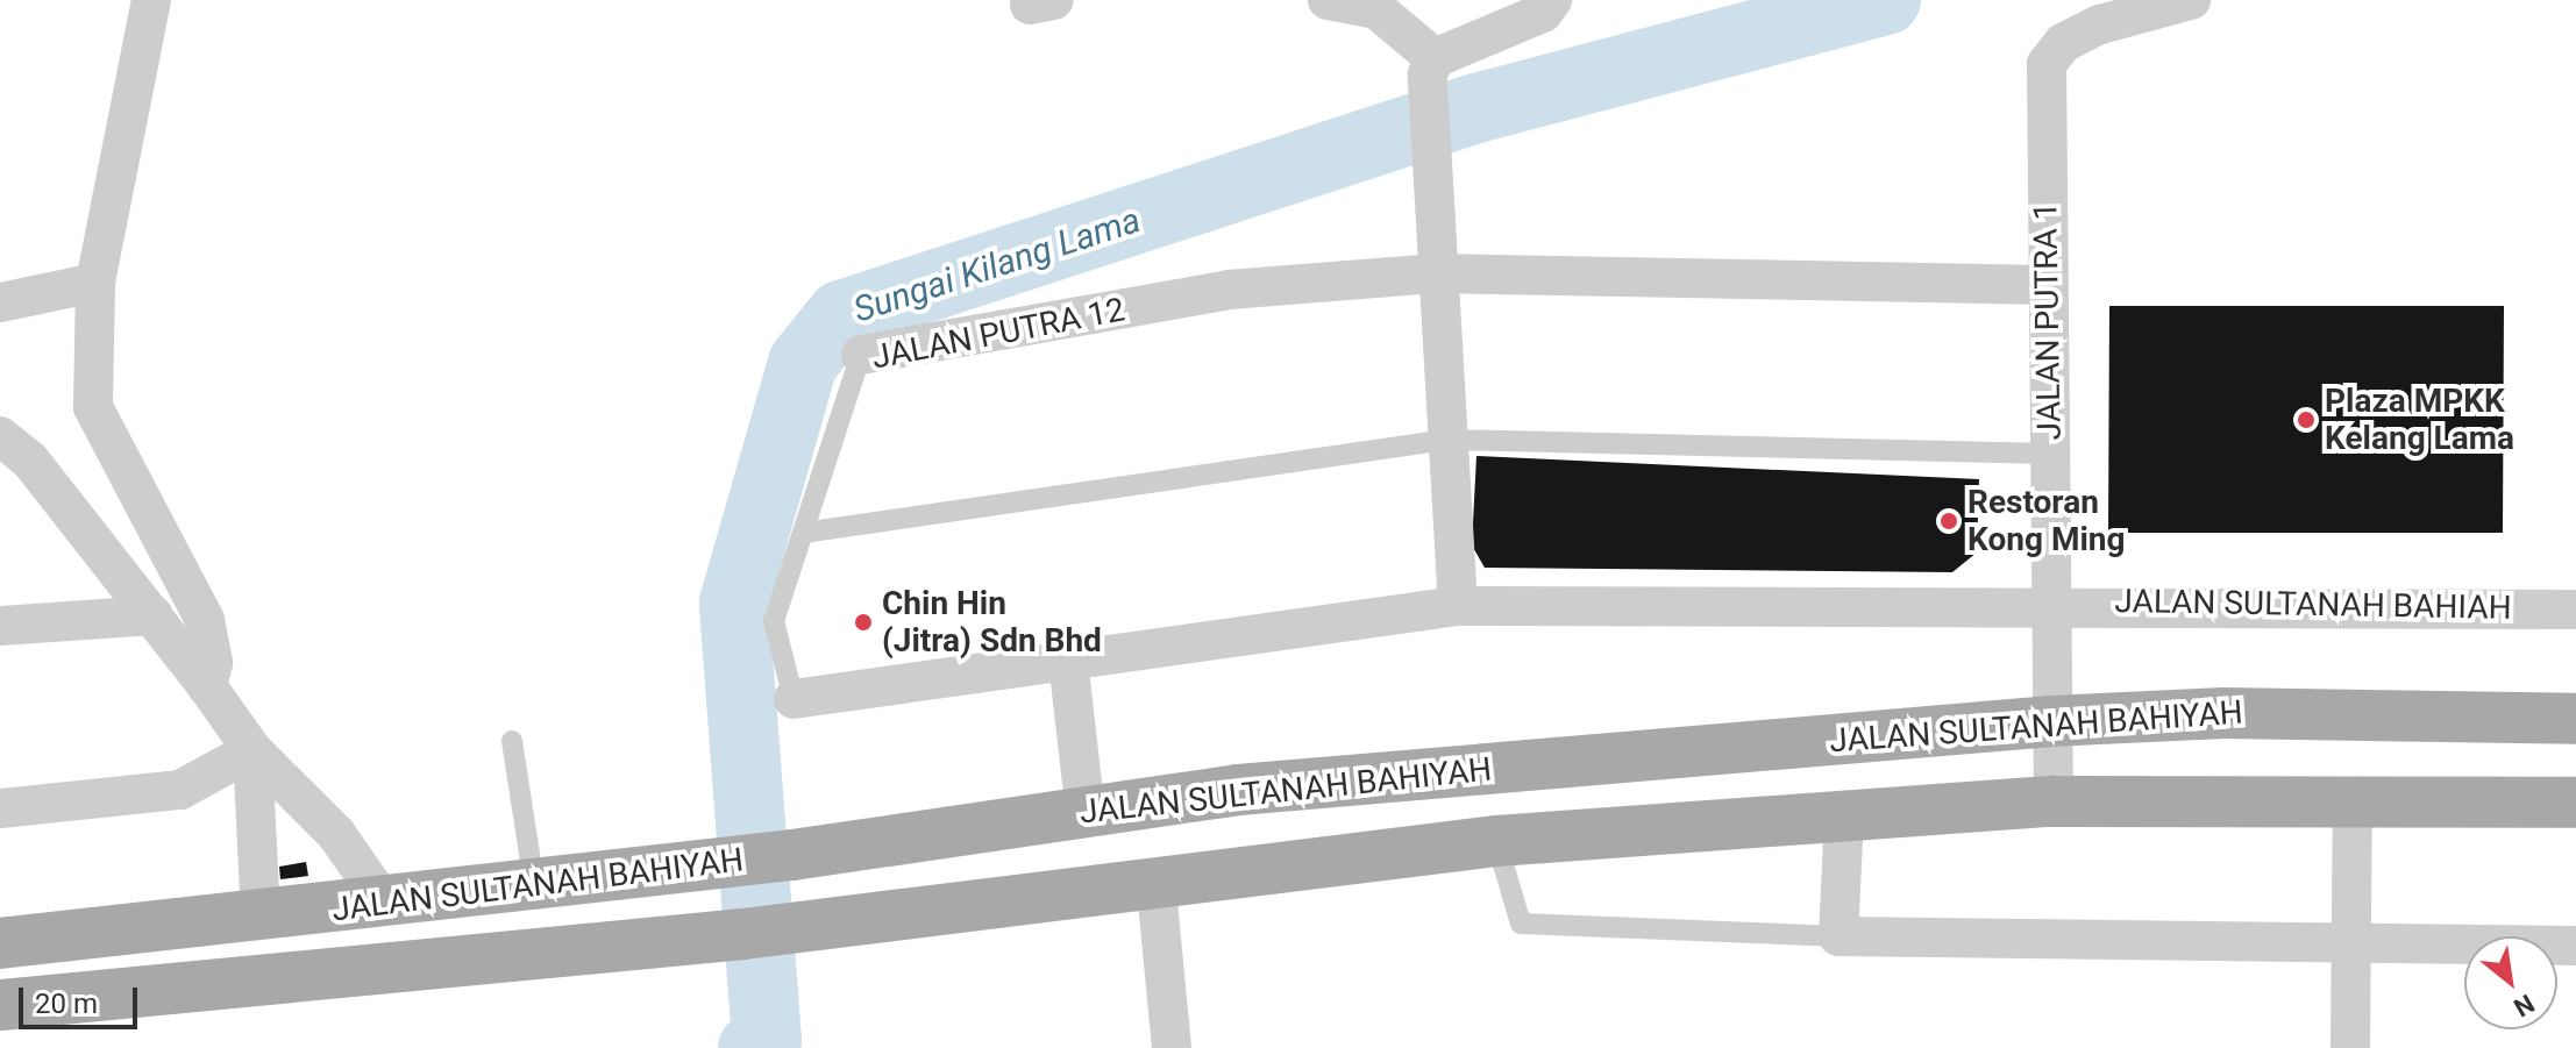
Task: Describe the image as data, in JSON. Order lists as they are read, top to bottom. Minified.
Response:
{"streets":{"main road":["JALAN SULTANAH BAHIYAH"],"street":["JALAN PUTRA 1","JALAN PUTRA 12","JALAN SULTANAH BAHIAH"]},"crossings":[["JALAN PUTRA 1","JALAN PUTRA 12"],["JALAN PUTRA 1","JALAN SULTANAH BAHIAH"],["JALAN PUTRA 1","JALAN SULTANAH BAHIYAH"],["JALAN PUTRA 12","JALAN SULTANAH BAHIAH"]],"water":["Sungai Kilang Lama"],"places":["Plaza MPKK Kelang Lama","Restoran Kong Ming","Chin Hin (Jitra) Sdn Bhd"],"scale_bar":"20 m","north":"bottom right"}
